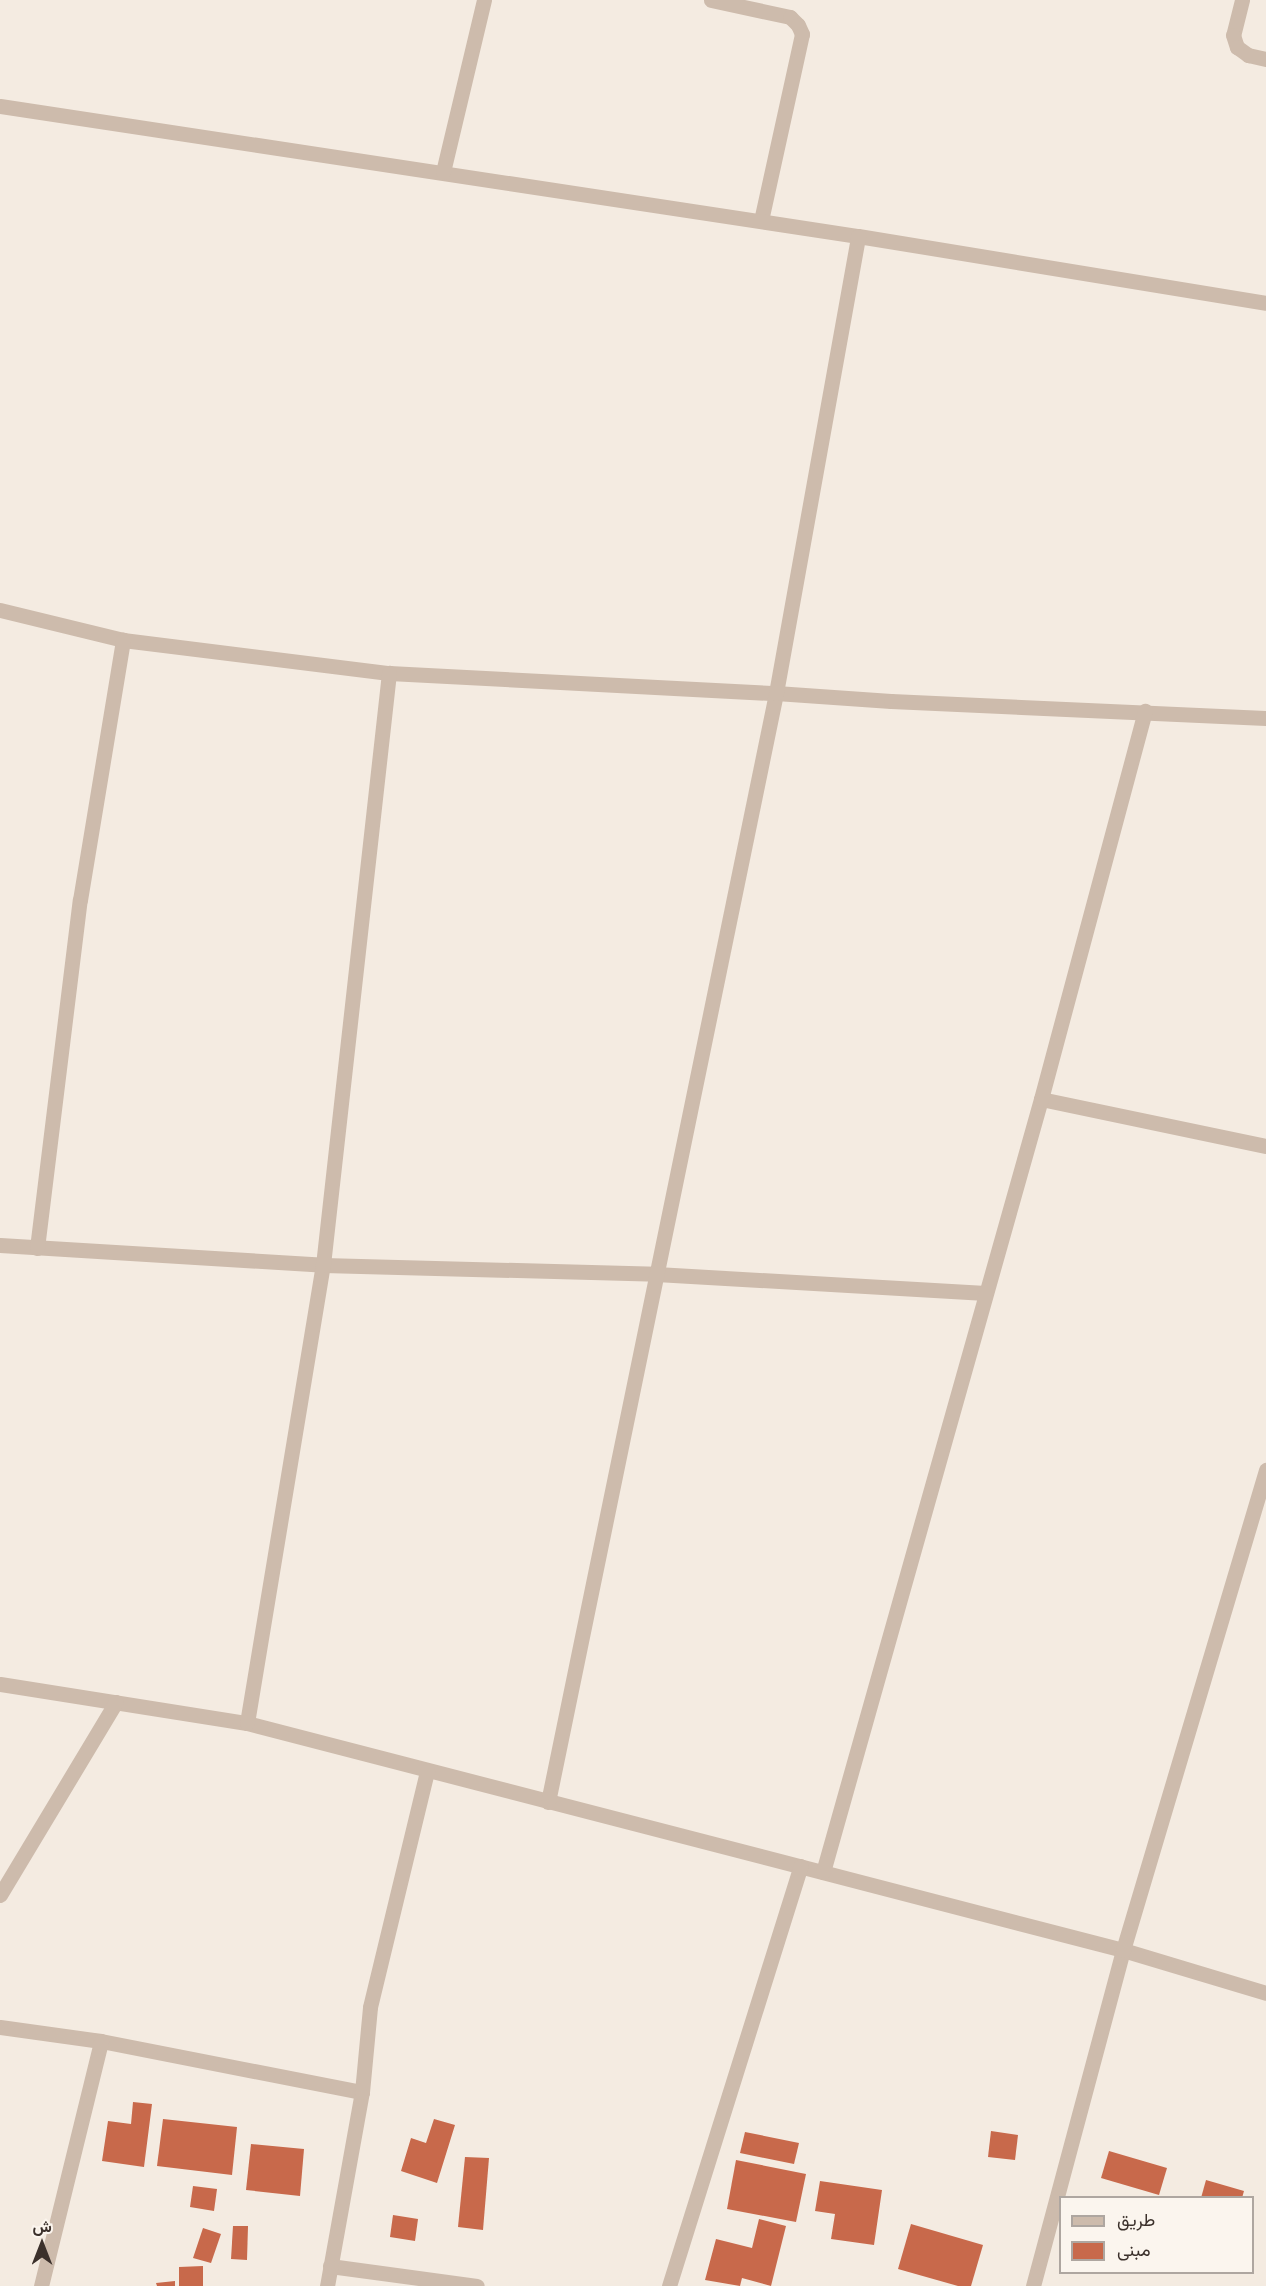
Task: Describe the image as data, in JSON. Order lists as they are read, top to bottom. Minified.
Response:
{"legend":["طريق","مبنى"],"north":"top"}
